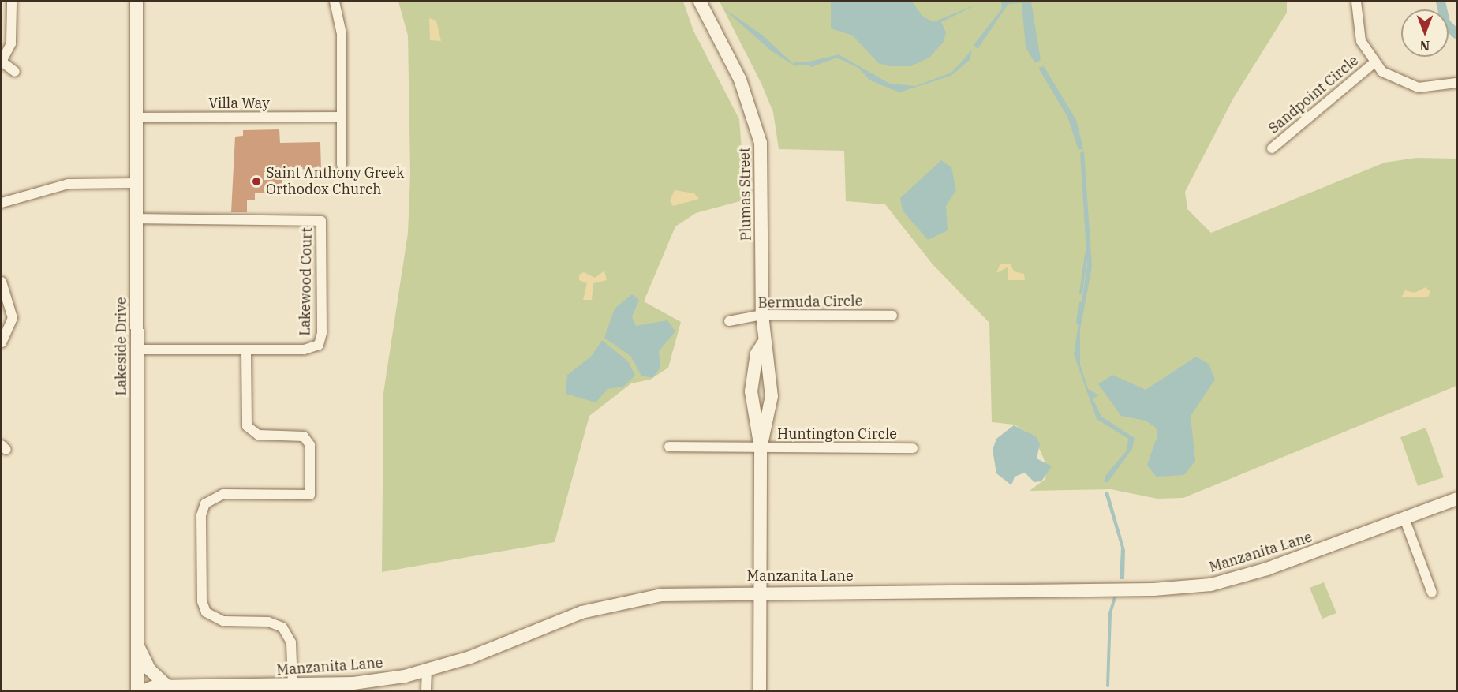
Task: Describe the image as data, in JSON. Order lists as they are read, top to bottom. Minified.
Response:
{"streets":{"street":["Sandpoint Circle","Villa Way","Plumas Street","Lakewood Court","Bermuda Circle","Lakeside Drive","Huntington Circle","Manzanita Lane"]},"crossings":[["Villa Way","Lakeside Drive"],["Plumas Street","Bermuda Circle"],["Plumas Street","Huntington Circle"],["Plumas Street","Manzanita Lane"],["Lakewood Court","Lakeside Drive"]],"places":["Saint Anthony Greek Orthodox Church"],"north":"bottom"}
